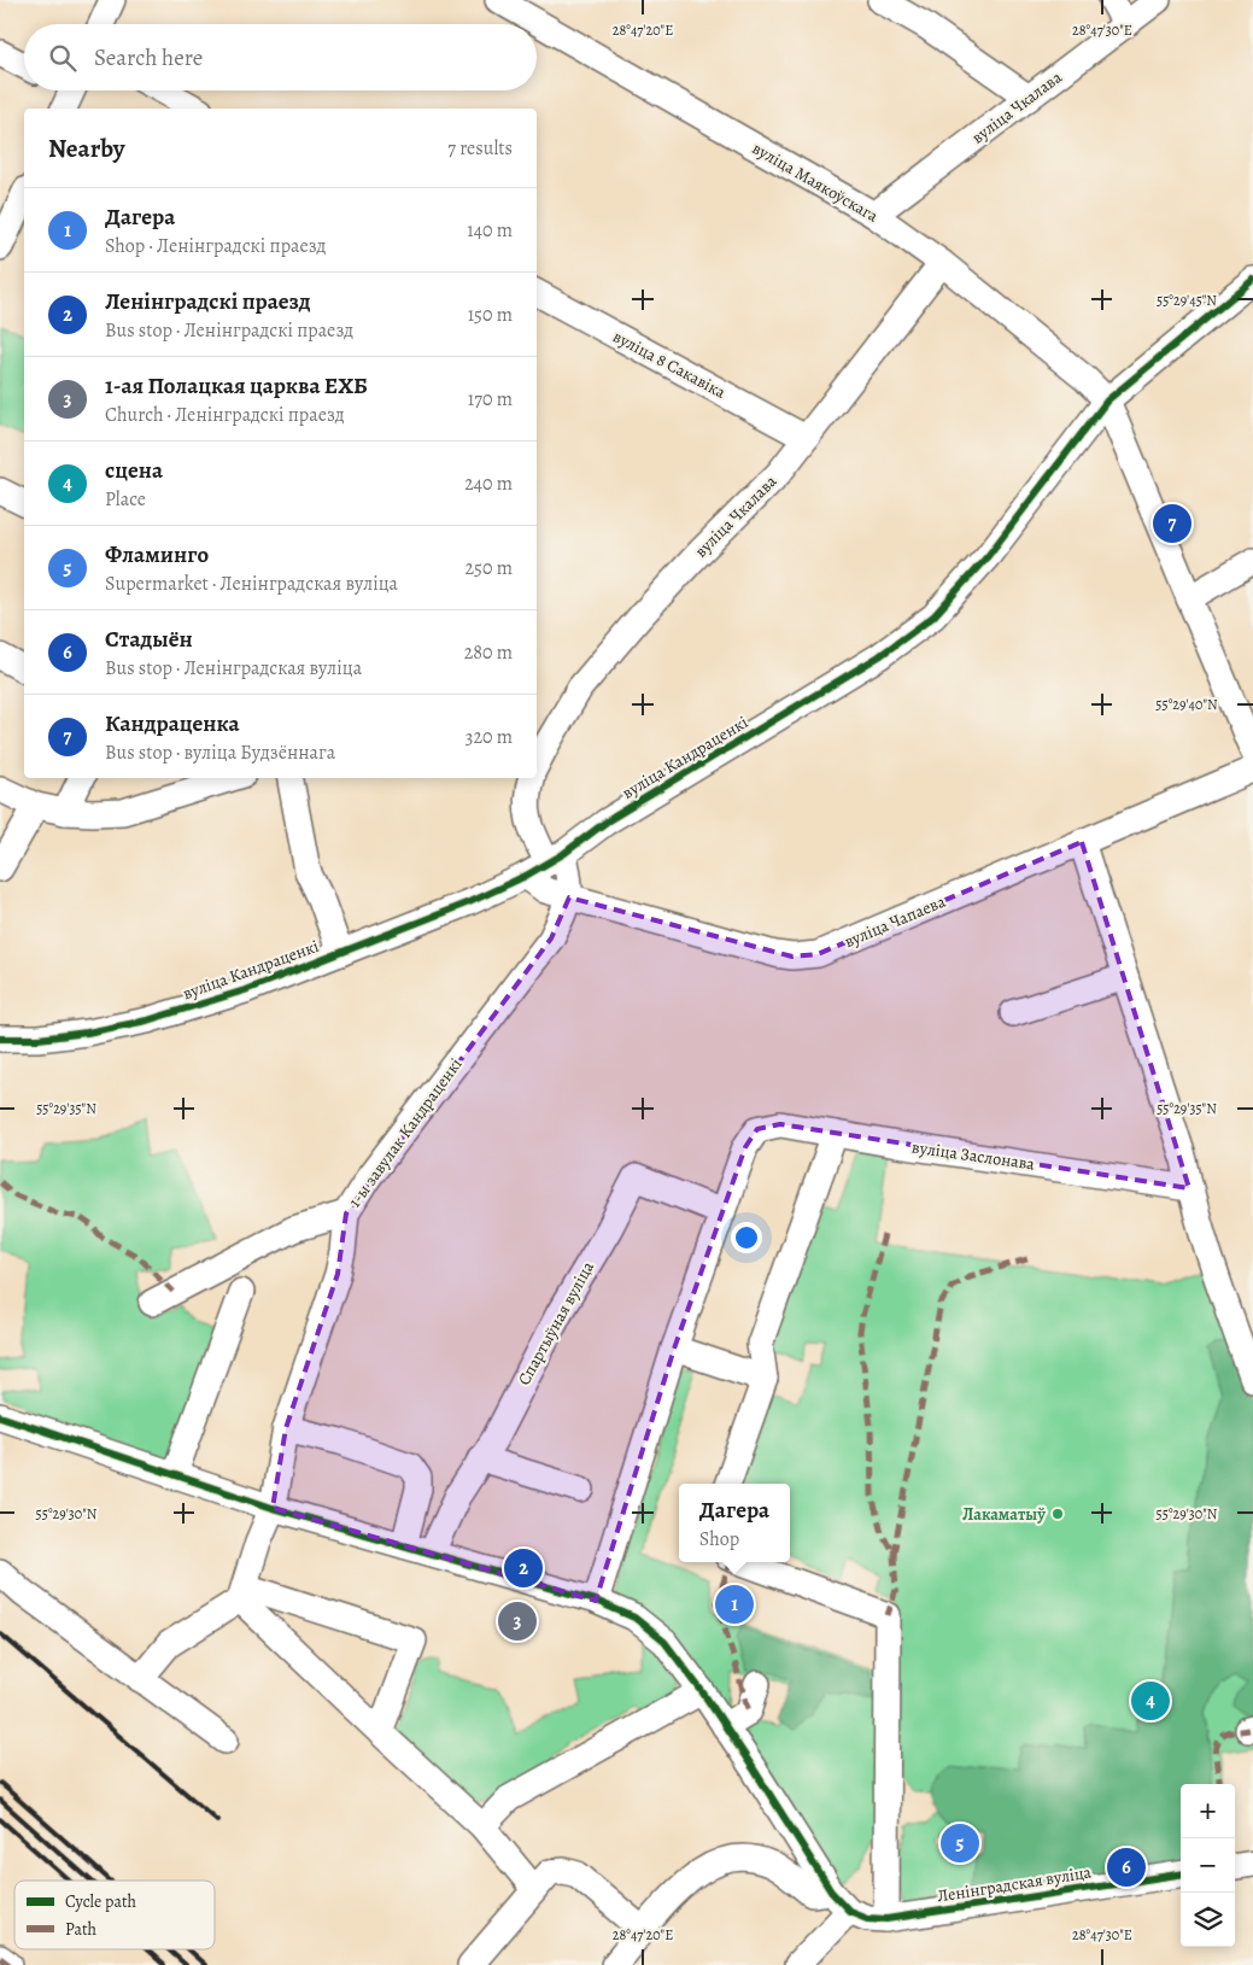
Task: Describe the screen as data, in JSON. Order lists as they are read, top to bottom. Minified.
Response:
{"streets":{"street":["вуліца Чкалава","вуліца Маякоўскага","вуліца 8 Сакавіка","вуліца Кандраценкі","вуліца Чапаева","1-ы завулак Кандраценкі","вуліца Заслонава","Спартыўная вуліца","Ленінградская вуліца"]},"crossings":[["вуліца Чкалава","вуліца Маякоўскага"],["вуліца Чкалава","вуліца 8 Сакавіка"],["вуліца Чкалава","вуліца Кандраценкі"],["вуліца Чкалава","1-ы завулак Кандраценкі"],["вуліца Маякоўскага","вуліца Кандраценкі"],["вуліца Кандраценкі","вуліца Чапаева"],["вуліца Кандраценкі","1-ы завулак Кандраценкі"],["вуліца Чапаева","1-ы завулак Кандраценкі"],["вуліца Заслонава","Спартыўная вуліца"]],"places":["Лакаматыў"],"legend":["Cycle path","Path"],"page":{"search":"Search here","heading":["Nearby","7 results"],"list":[{"mark":"1","name":"Дагера","note":"Shop · Ленінградскі праезд","value":"140 m"},{"mark":"2","name":"Ленінградскі праезд","note":"Bus stop · Ленінградскі праезд","value":"150 m"},{"mark":"3","name":"1-ая Полацкая царква ЕХБ","note":"Church · Ленінградскі праезд","value":"170 m"},{"mark":"4","name":"сцена","note":"Place","value":"240 m"},{"mark":"5","name":"Фламинго","note":"Supermarket · Ленінградская вуліца","value":"250 m"},{"mark":"6","name":"Стадыён","note":"Bus stop · Ленінградская вуліца","value":"280 m"},{"mark":"7","name":"Кандраценка","note":"Bus stop · вуліца Будзённага","value":"320 m"}],"pins":["7","2","1","3","4","5","6"],"popup":["Дагера","Shop"],"map_buttons":["+","−"]},"coordinates":["28°47'20\"E","28°47'30\"E","55°29'45\"N","55°29'40\"N","55°29'35\"N","55°29'30\"N"]}
